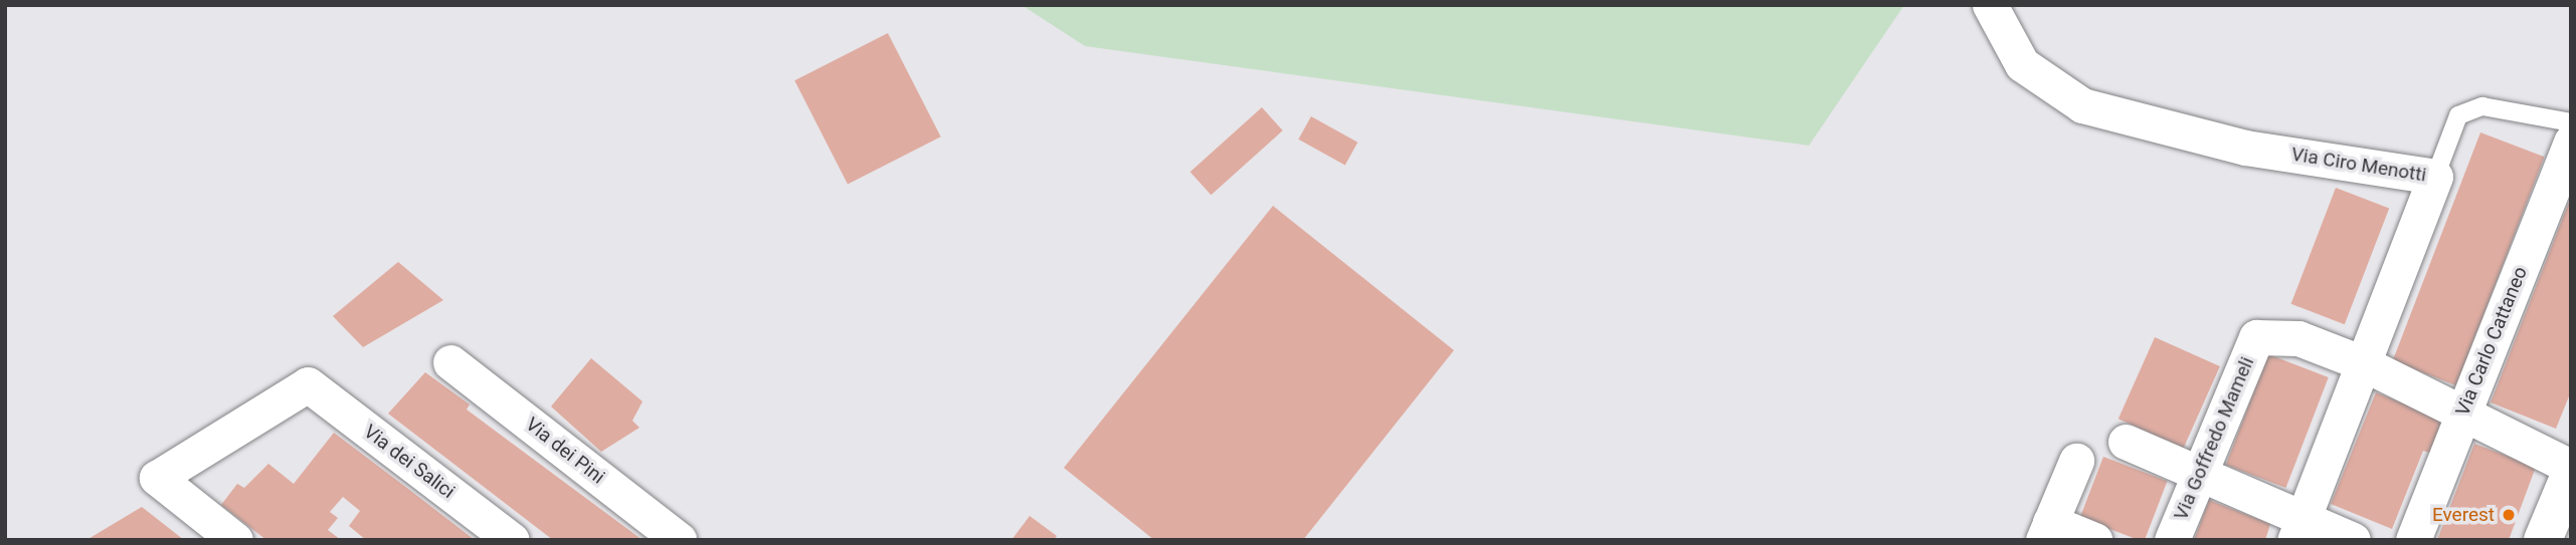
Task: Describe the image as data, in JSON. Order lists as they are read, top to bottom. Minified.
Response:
{"streets":{"street":["Via Ciro Menotti","Via Carlo Cattaneo","Via Goffredo Mameli","Via dei Pini","Via dei Salici"]},"crossings":[["Via Ciro Menotti","Via Goffredo Mameli"]],"places":["Everest"]}
